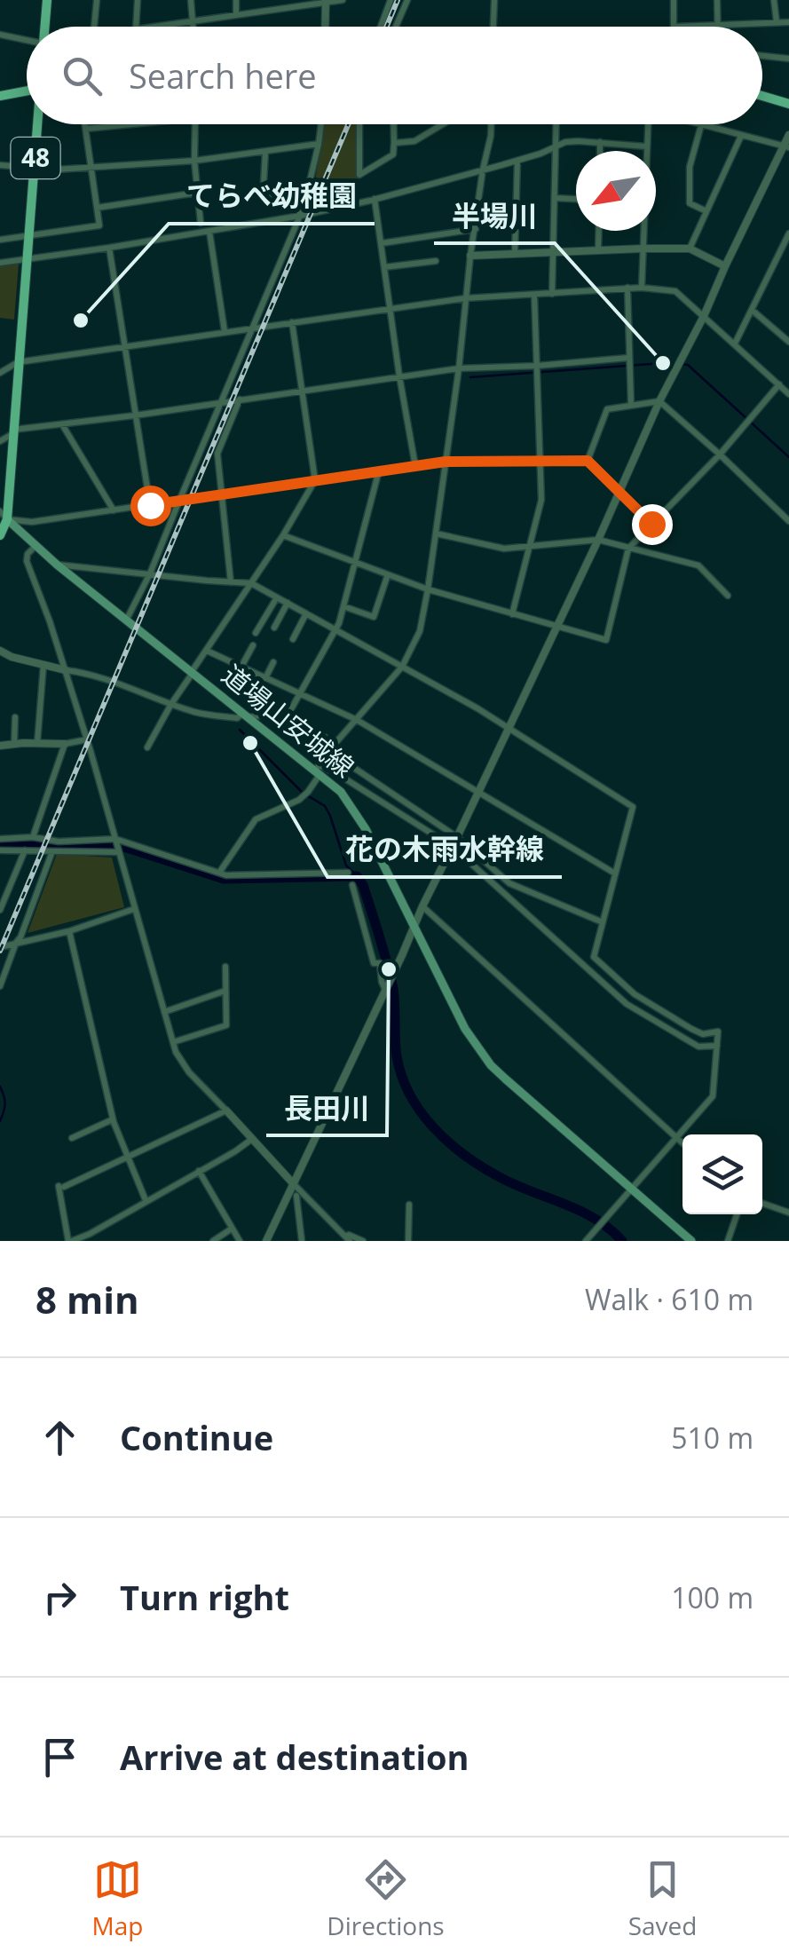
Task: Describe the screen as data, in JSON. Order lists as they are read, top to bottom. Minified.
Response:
{"streets":{"main road":["48","道場山安城線"]},"crossings":[["48","道場山安城線"]],"places":["てらべ幼稚園","半場川","花の木雨水幹線","長田川"],"north":"bottom left","page":{"search":"Search here","heading":["8 min","Walk · 610 m"],"list":[["Continue","510 m"],["Turn right","100 m"],"Arrive at destination"],"nav":["Map","Directions","Saved"]}}
